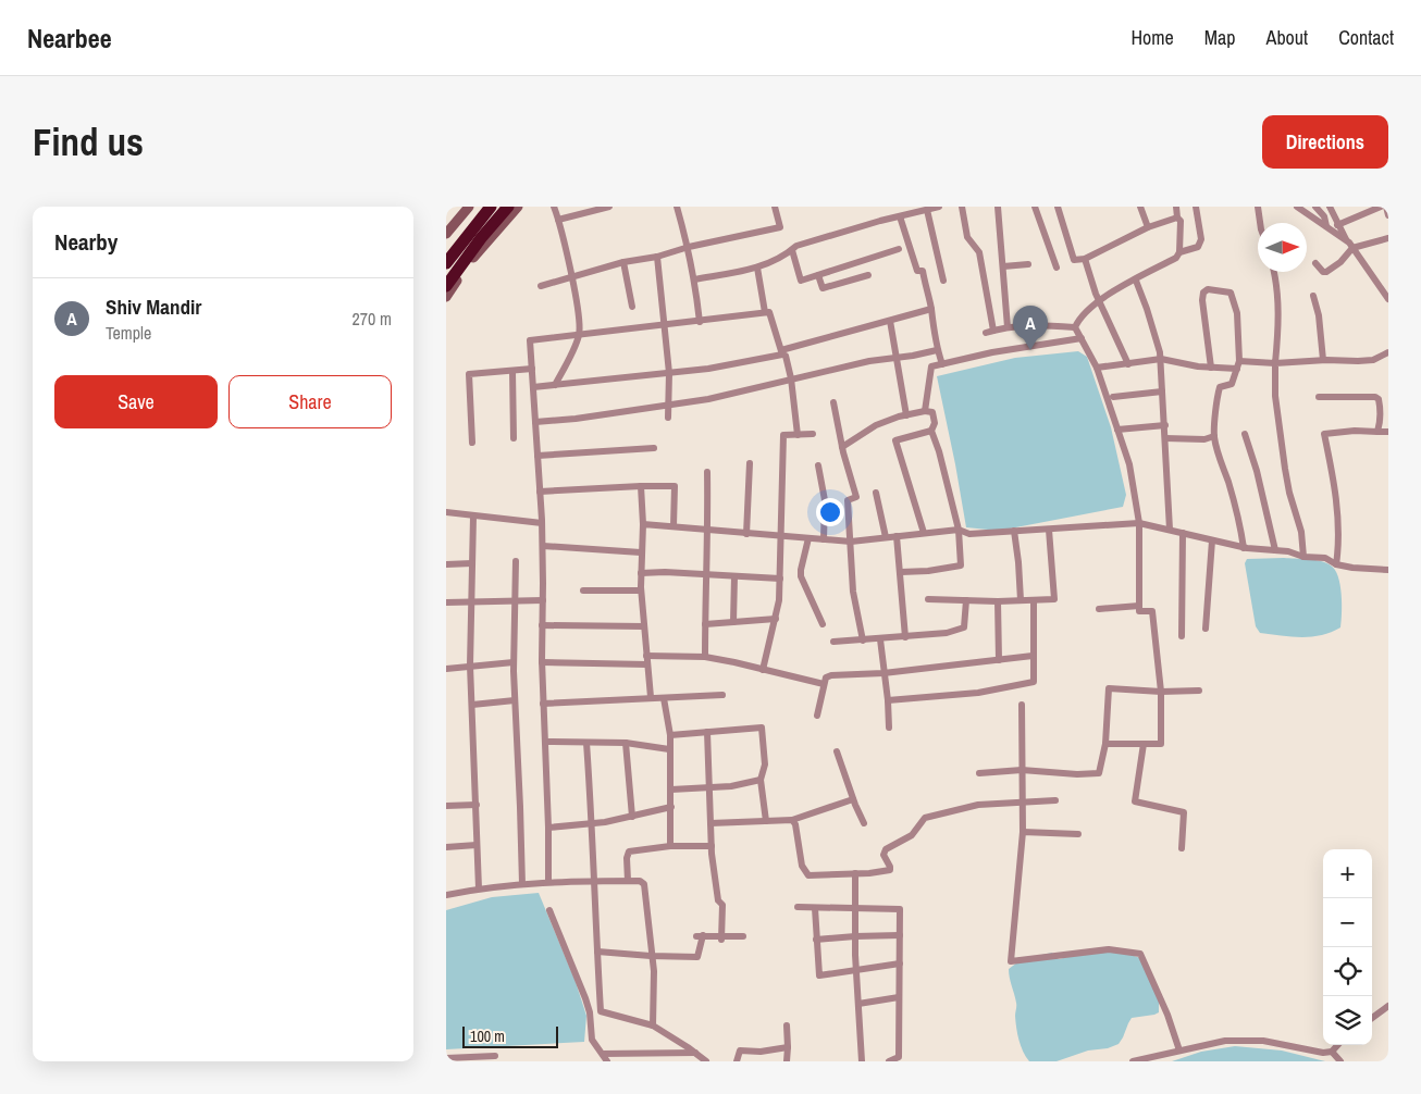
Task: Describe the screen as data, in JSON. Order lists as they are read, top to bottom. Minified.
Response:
{"scale_bar":"100 m","north":"right","page":{"header":"Nearbee","nav":["Home","Map","About","Contact"],"buttons":["Directions",["Save","Share"]],"title":"Find us","heading":"Nearby","list":[{"mark":"A","name":"Shiv Mandir","note":"Temple","value":"270 m"}],"pins":"A","map_buttons":["+","−"],"scale":"100 m"}}
